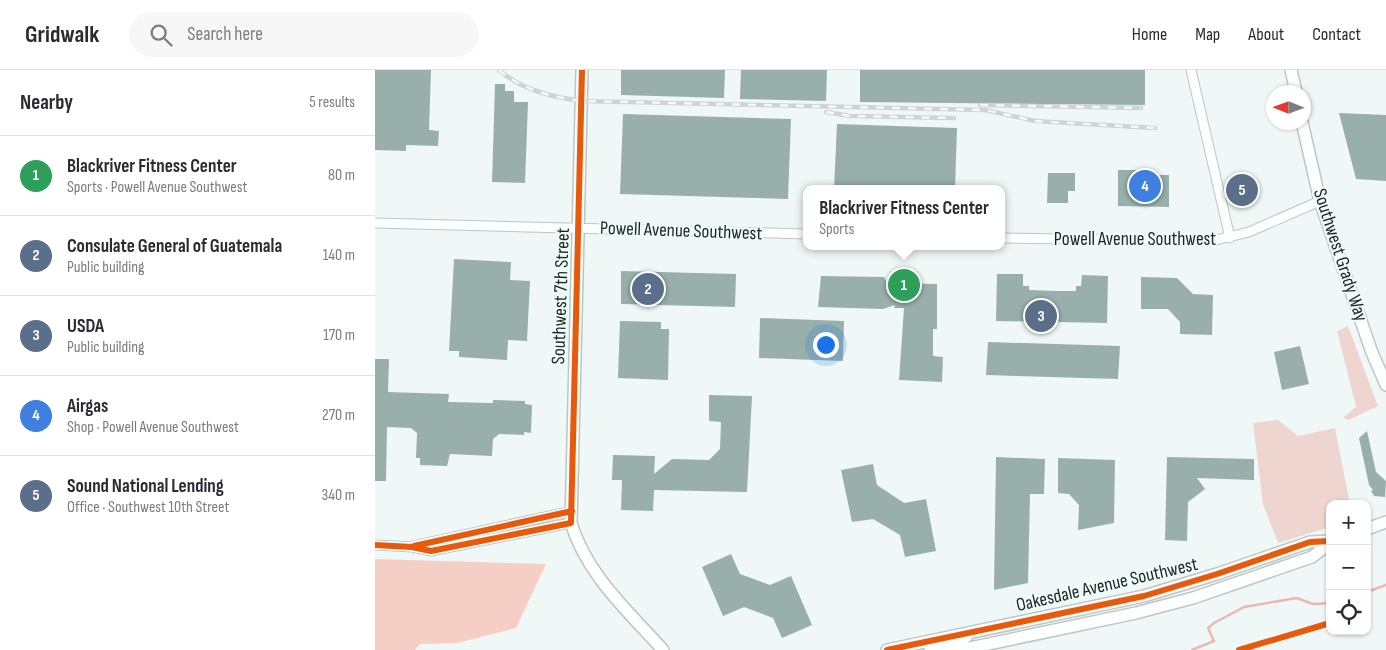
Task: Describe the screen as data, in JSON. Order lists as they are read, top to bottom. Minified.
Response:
{"streets":{"street":["Powell Avenue Southwest","Southwest Grady Way","Southwest 7th Street","Oakesdale Avenue Southwest"]},"crossings":[["Powell Avenue Southwest","Southwest Grady Way"],["Powell Avenue Southwest","Southwest 7th Street"]],"north":"left","page":{"header":"Gridwalk","search":"Search here","nav":["Home","Map","About","Contact"],"heading":["Nearby","5 results"],"list":[{"mark":"1","name":"Blackriver Fitness Center","note":"Sports · Powell Avenue Southwest","value":"80 m"},{"mark":"2","name":"Consulate General of Guatemala","note":"Public building","value":"140 m"},{"mark":"3","name":"USDA","note":"Public building","value":"170 m"},{"mark":"4","name":"Airgas","note":"Shop · Powell Avenue Southwest","value":"270 m"},{"mark":"5","name":"Sound National Lending","note":"Office · Southwest 10th Street","value":"340 m"}],"pins":["4","5","1","2","3"],"popup":["Blackriver Fitness Center","Sports"],"map_buttons":["+","−"]}}
